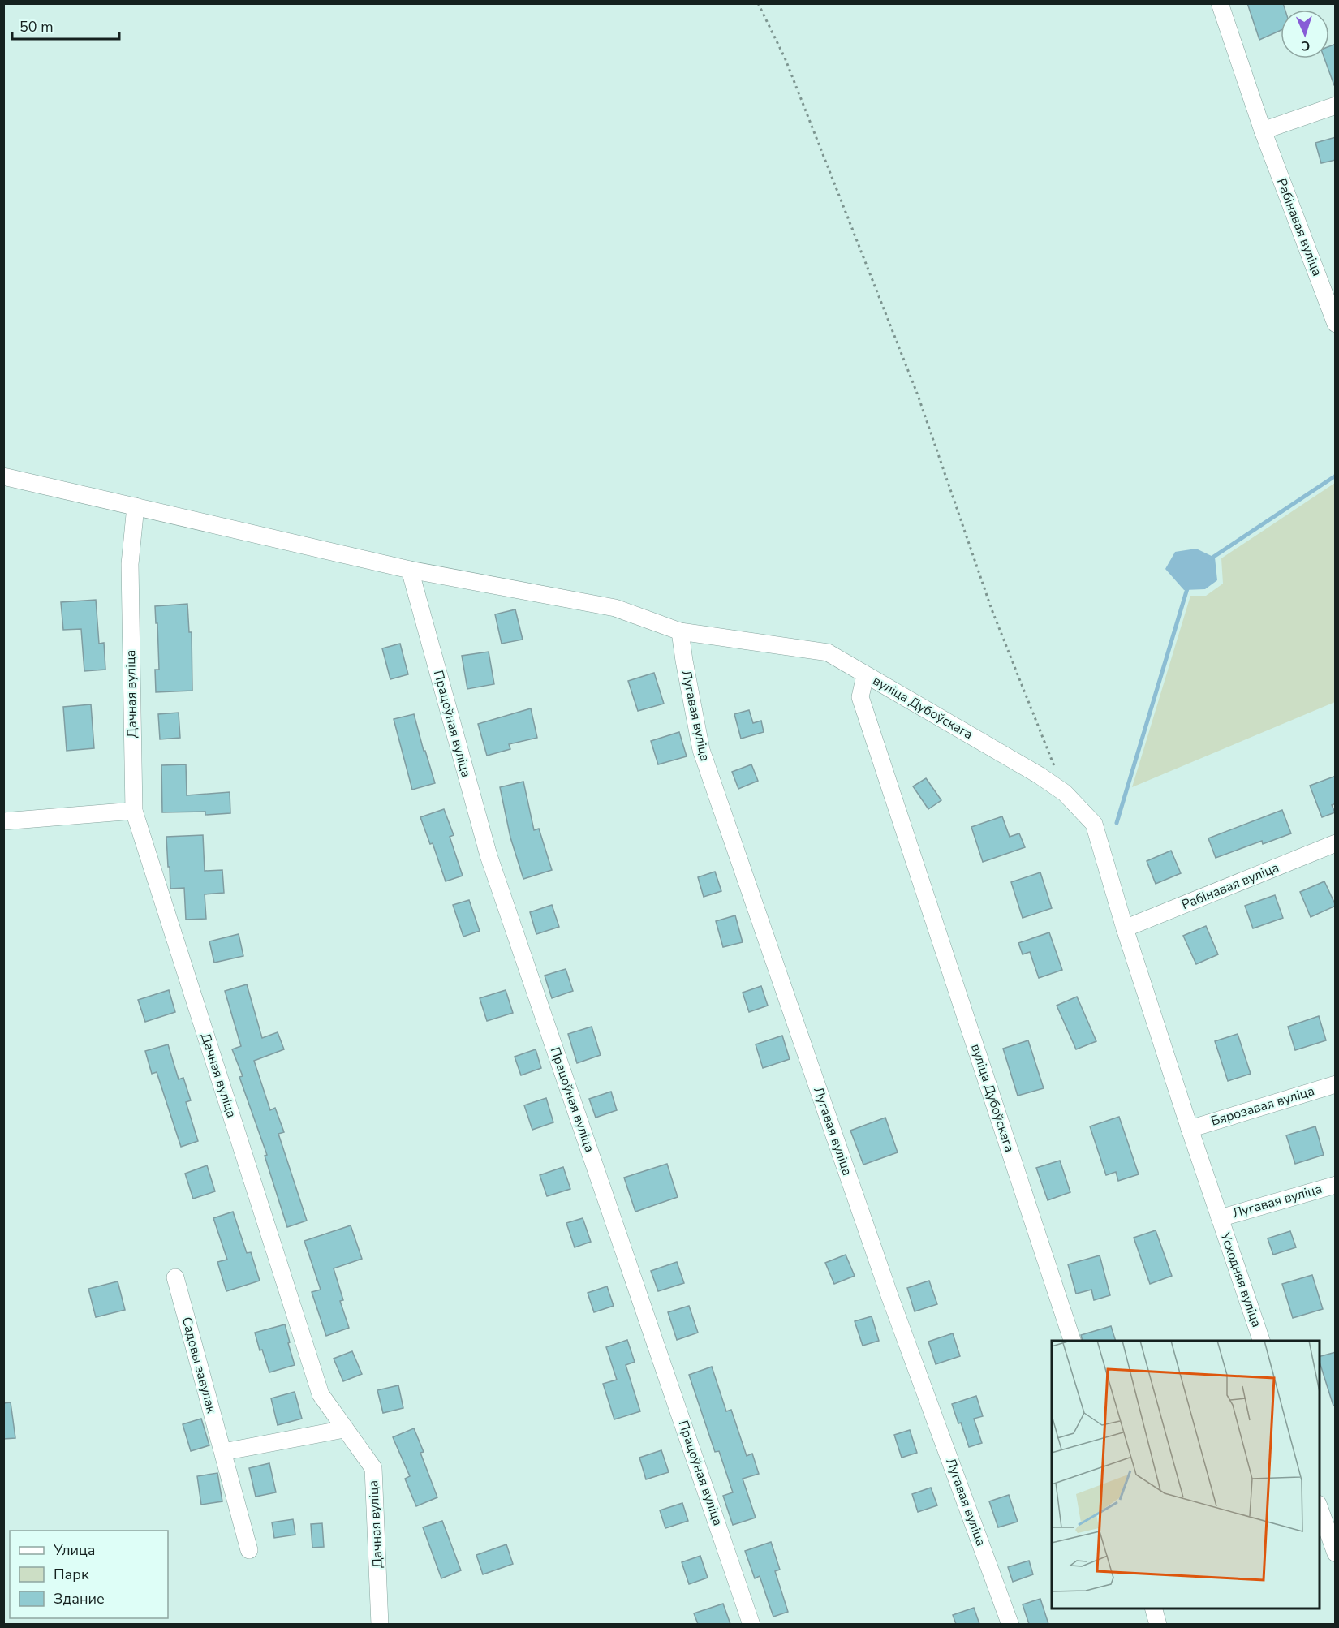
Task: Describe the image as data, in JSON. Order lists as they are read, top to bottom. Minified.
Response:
{"streets":{"street":["Рабінавая вуліца","Дачная вуліца","вуліца Дубоўскага","Лугавая вуліца","Працоўная вуліца","Бярозавая вуліца","Усходняя вуліца","Садовы завулак"]},"crossings":[["Рабінавая вуліца","вуліца Дубоўскага"],["вуліца Дубоўскага","Лугавая вуліца"],["вуліца Дубоўскага","Бярозавая вуліца"],["вуліца Дубоўскага","Усходняя вуліца"],["Лугавая вуліца","Усходняя вуліца"]],"legend":["Улица","Парк","Здание"],"scale_bar":"50 m","north":"bottom"}
